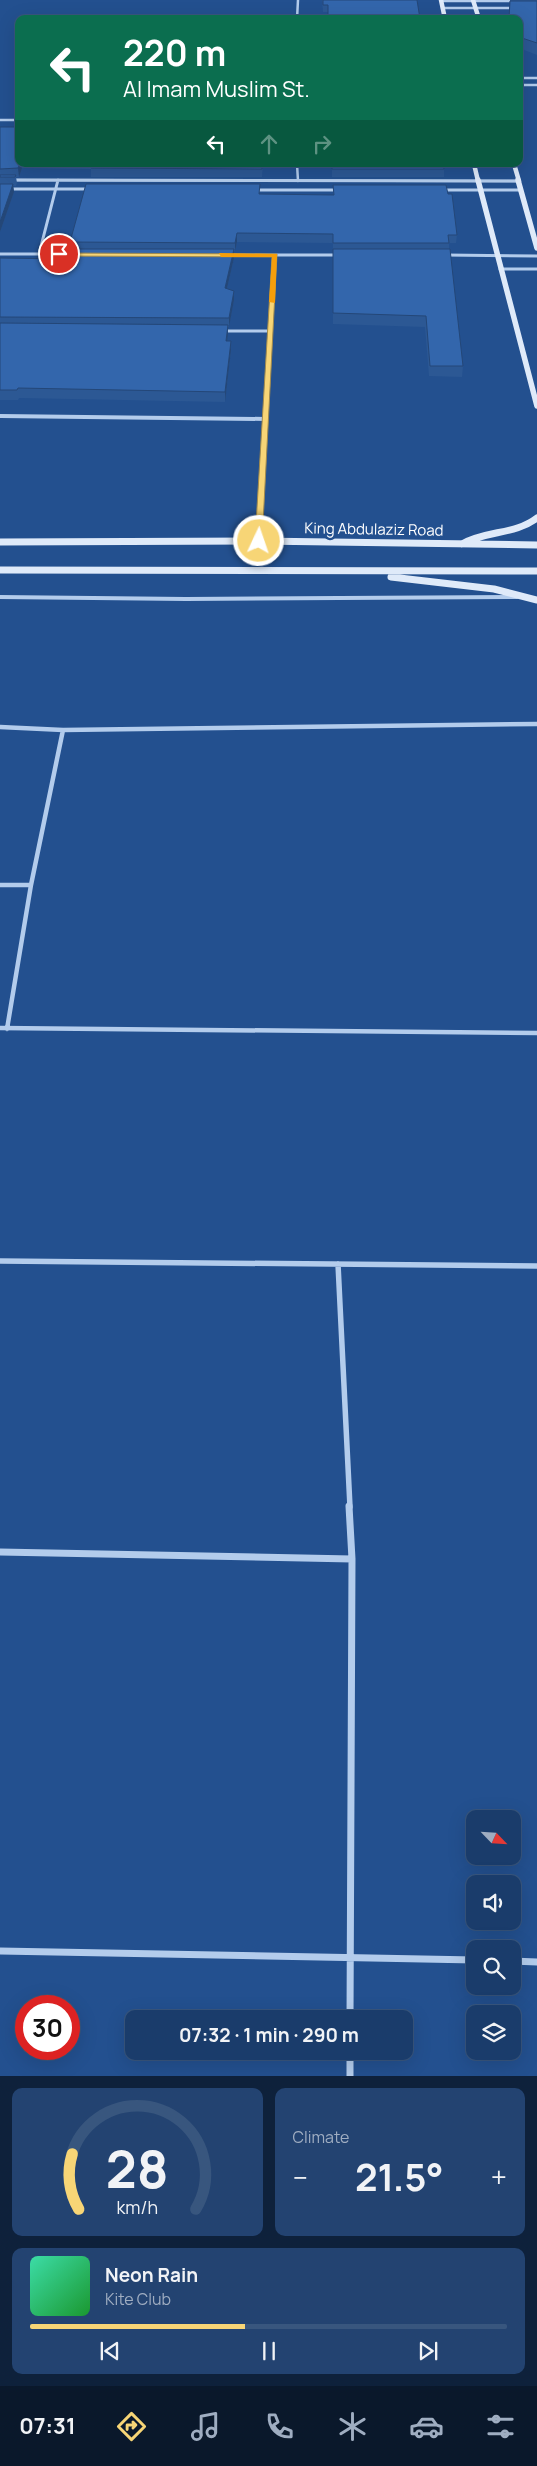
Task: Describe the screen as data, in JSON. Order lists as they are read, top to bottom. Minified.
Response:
{"streets":{"main road":["King Abdulaziz Road"]},"north":"bottom right","page":{"turn":["220 m","Al Imam Muslim St."],"limit":"30","trip":"07:32 · 1 min · 290 m","tile":"Climate","heat":["−","21.5°","+"],"song":["Neon Rain","Kite Club"],"tabs":"07:31","gauge":["28","km/h"]}}
